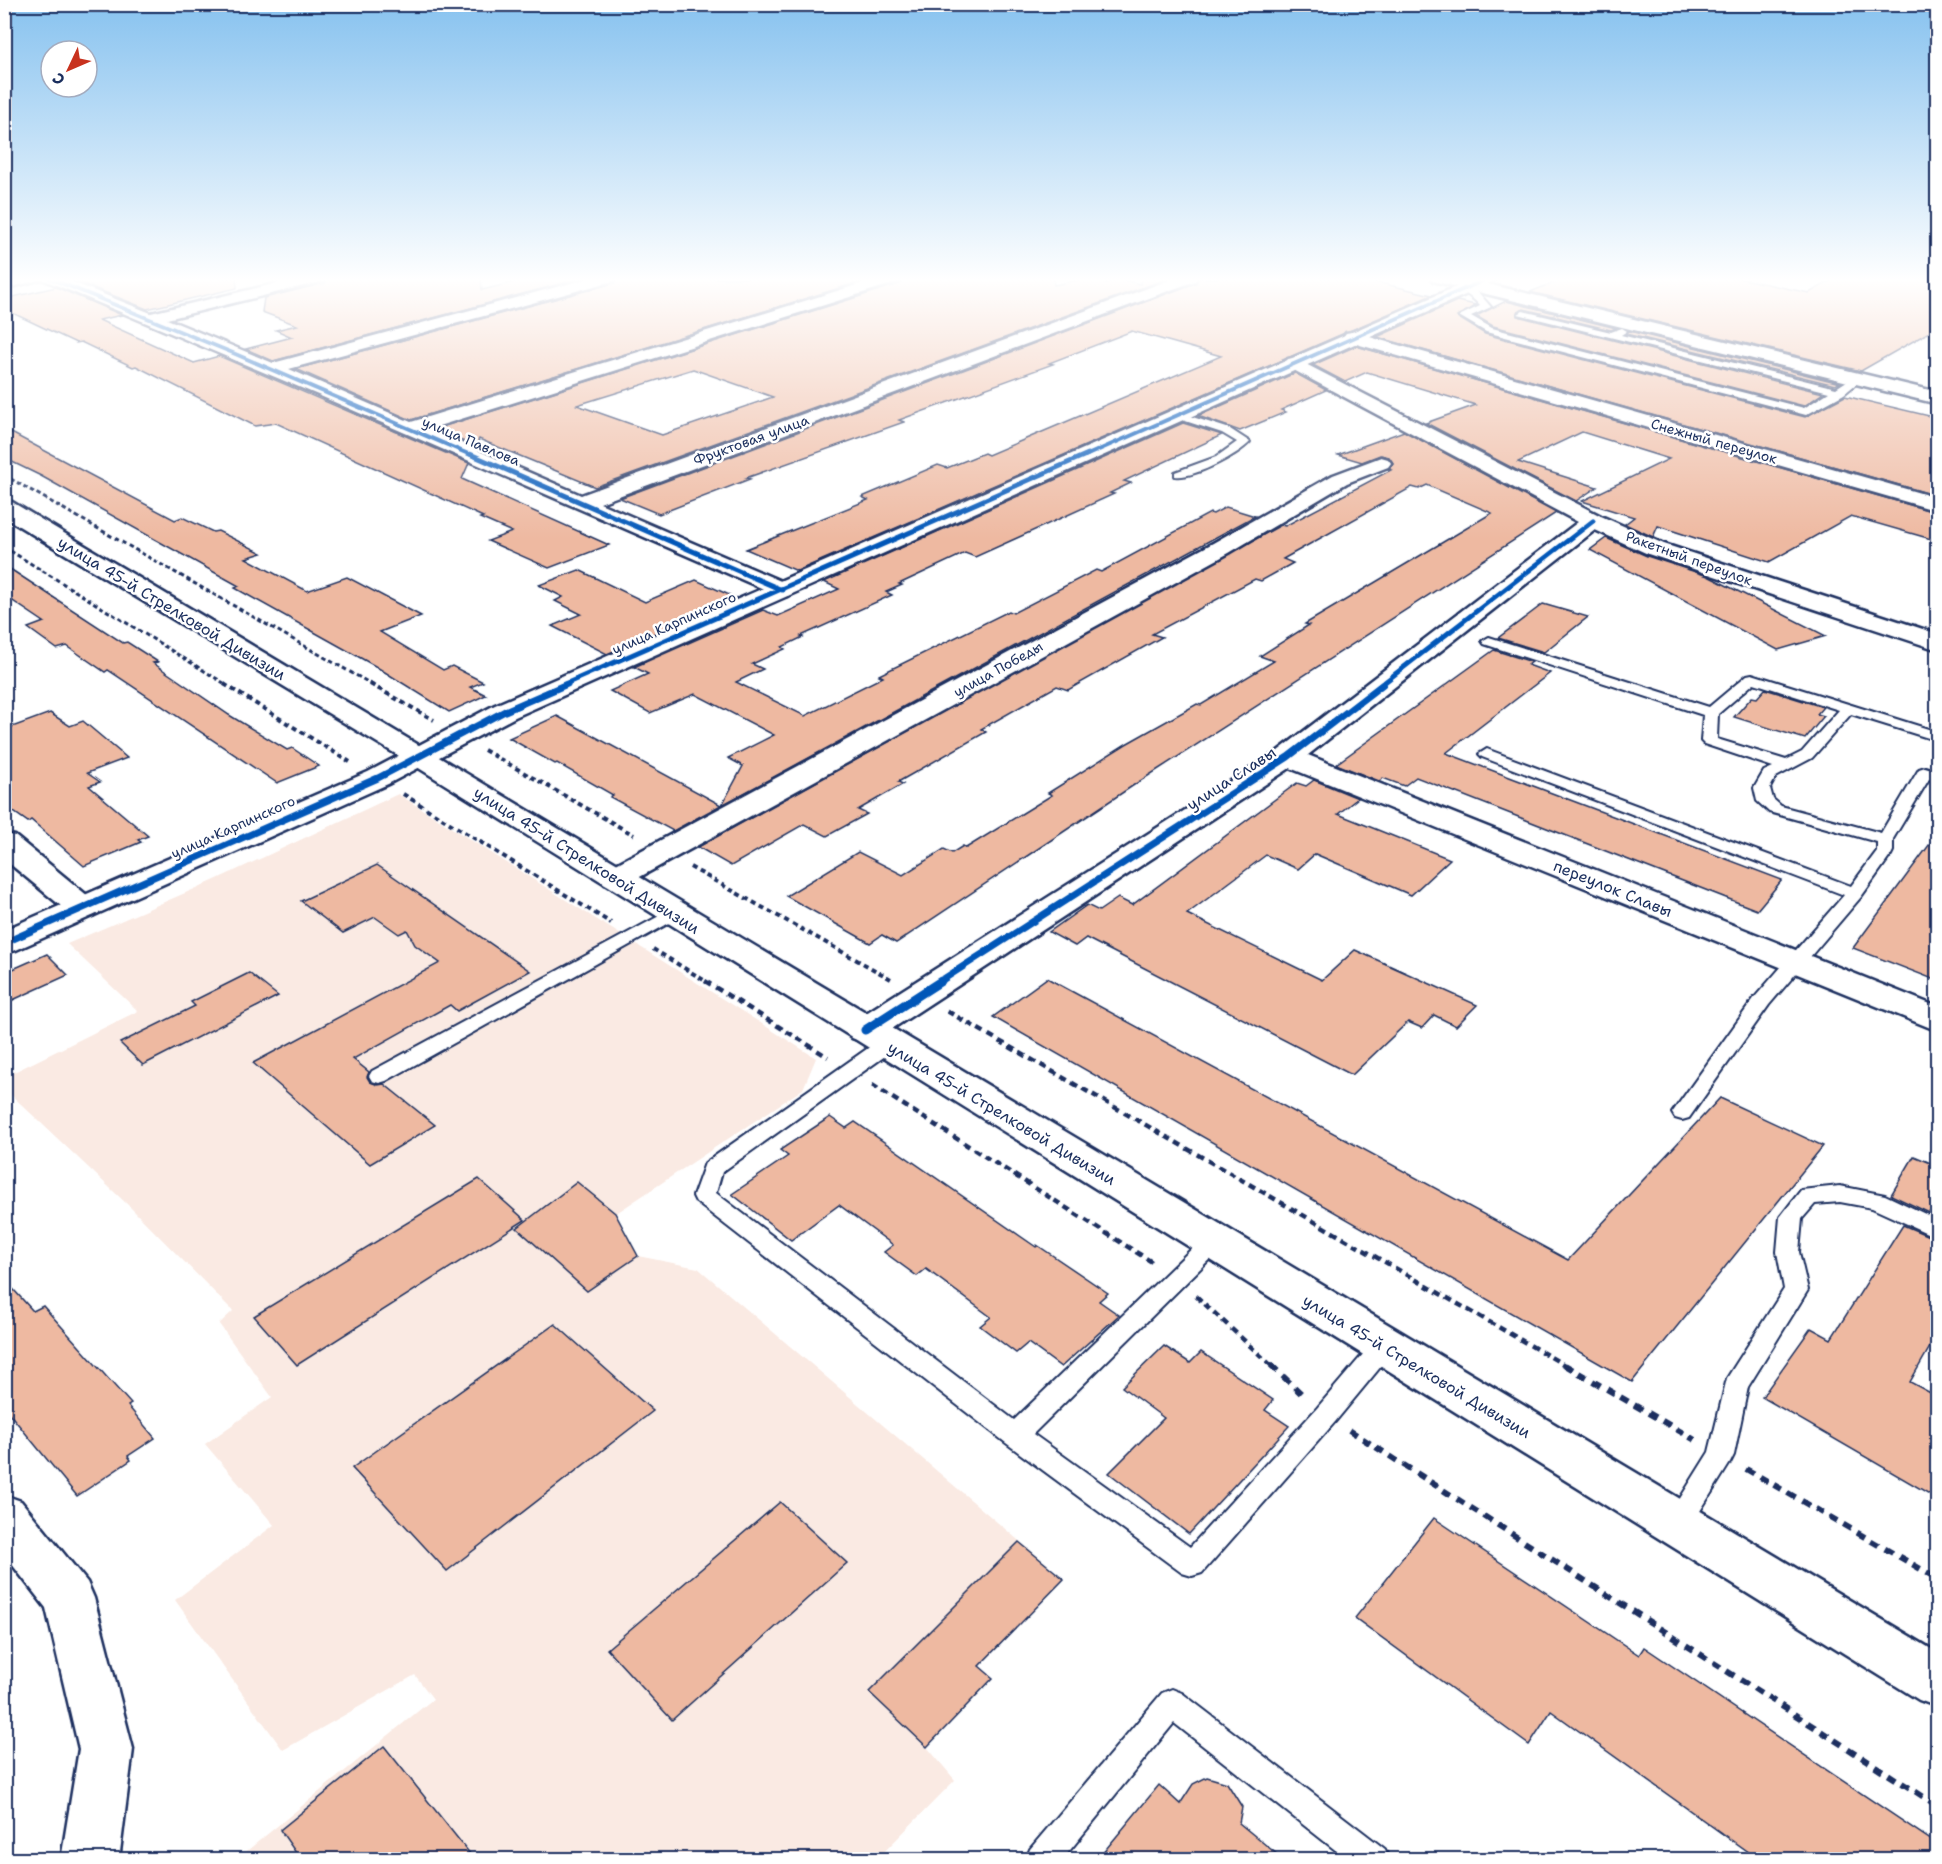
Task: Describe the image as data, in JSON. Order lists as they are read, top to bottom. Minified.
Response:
{"streets":{"street":["Фруктовая улица","улица Павлова","Снежный переулок","Ракетный переулок","улица 45-й Стрелковой Дивизии","улица Карпинского","улица Победы","улица Славы","переулок Славы"]},"crossings":[["Фруктовая улица","улица Павлова"],["улица Павлова","улица Карпинского"],["Ракетный переулок","улица Славы"],["улица 45-й Стрелковой Дивизии","улица Карпинского"],["улица 45-й Стрелковой Дивизии","улица Победы"],["улица 45-й Стрелковой Дивизии","улица Славы"],["улица Славы","переулок Славы"]],"north":"bottom left"}
